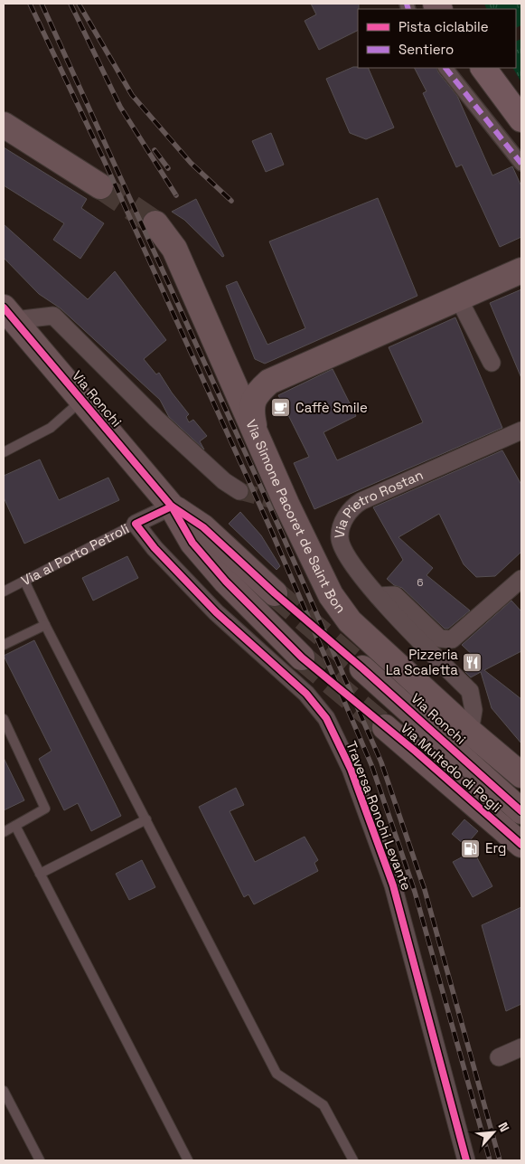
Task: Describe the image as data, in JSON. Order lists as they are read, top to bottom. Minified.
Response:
{"streets":{"main road":["Via Ronchi","Via Simone Pacoret de Saint Bon","Via Multedo di Pegli"],"street":["Via Pietro Rostan","Via al Porto Petroli","Traversa Ronchi Levante"]},"crossings":[["Via Ronchi","Via al Porto Petroli"],["Via Ronchi","Via Multedo di Pegli"],["Via Pietro Rostan","Via Simone Pacoret de Saint Bon"],["Via Simone Pacoret de Saint Bon","Via Multedo di Pegli"],["Via al Porto Petroli","Traversa Ronchi Levante"]],"places":{"cafe":["Caffè Smile"],"restaurant":["Pizzeria La Scaletta"],"fuel station":["Erg"]},"house_numbers":["6"],"legend":["Pista ciclabile","Sentiero"],"north":"top right"}
